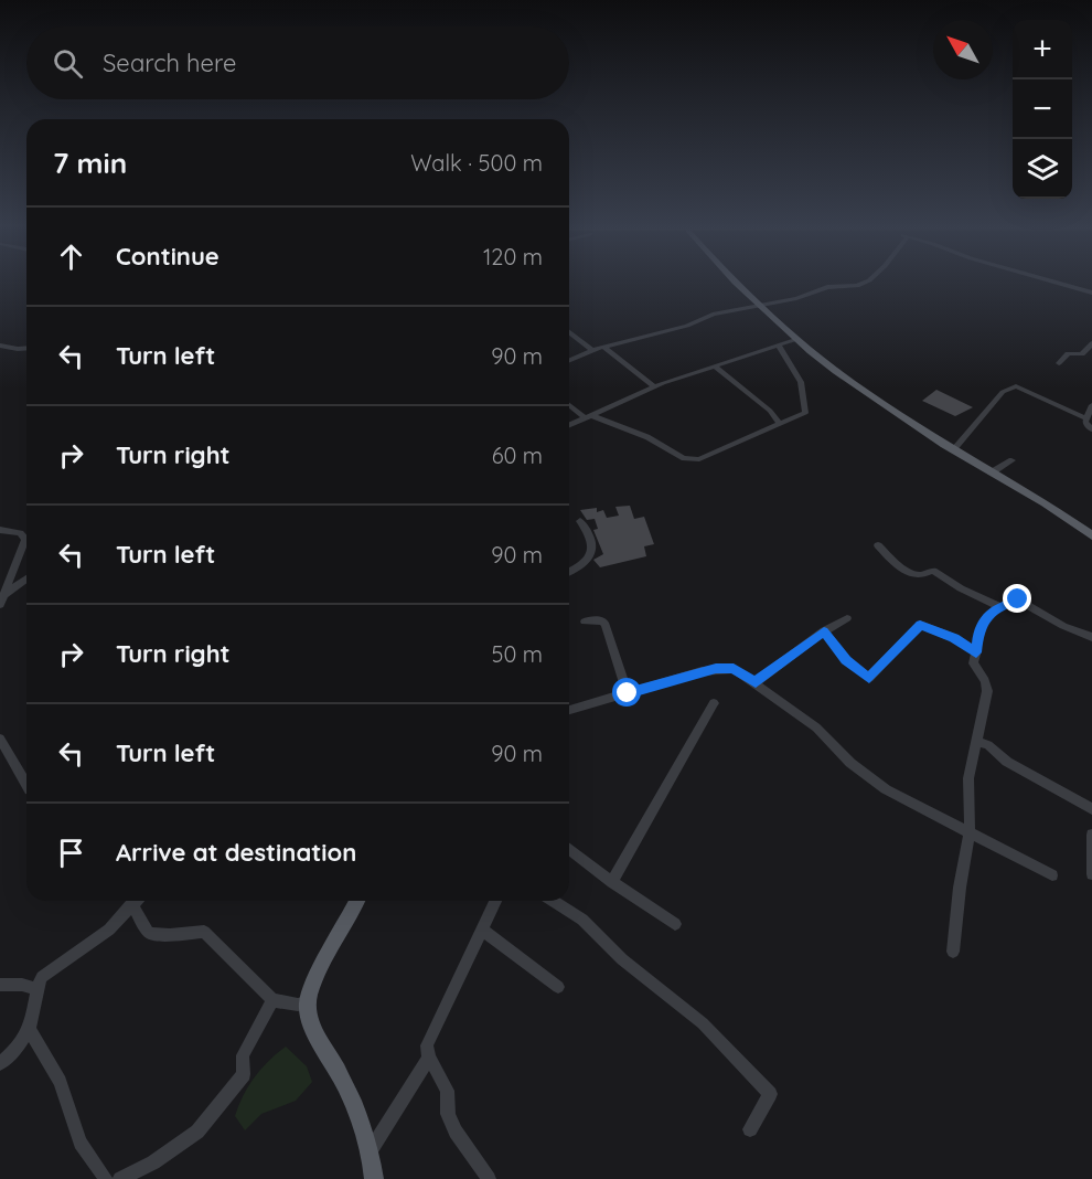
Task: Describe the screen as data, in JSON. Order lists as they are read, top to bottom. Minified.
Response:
{"north":"top left","page":{"map_buttons":["+","−"],"search":"Search here","heading":["7 min","Walk · 500 m"],"list":[["Continue","120 m"],["Turn left","90 m"],["Turn right","60 m"],["Turn left","90 m"],["Turn right","50 m"],["Turn left","90 m"],"Arrive at destination"]}}
